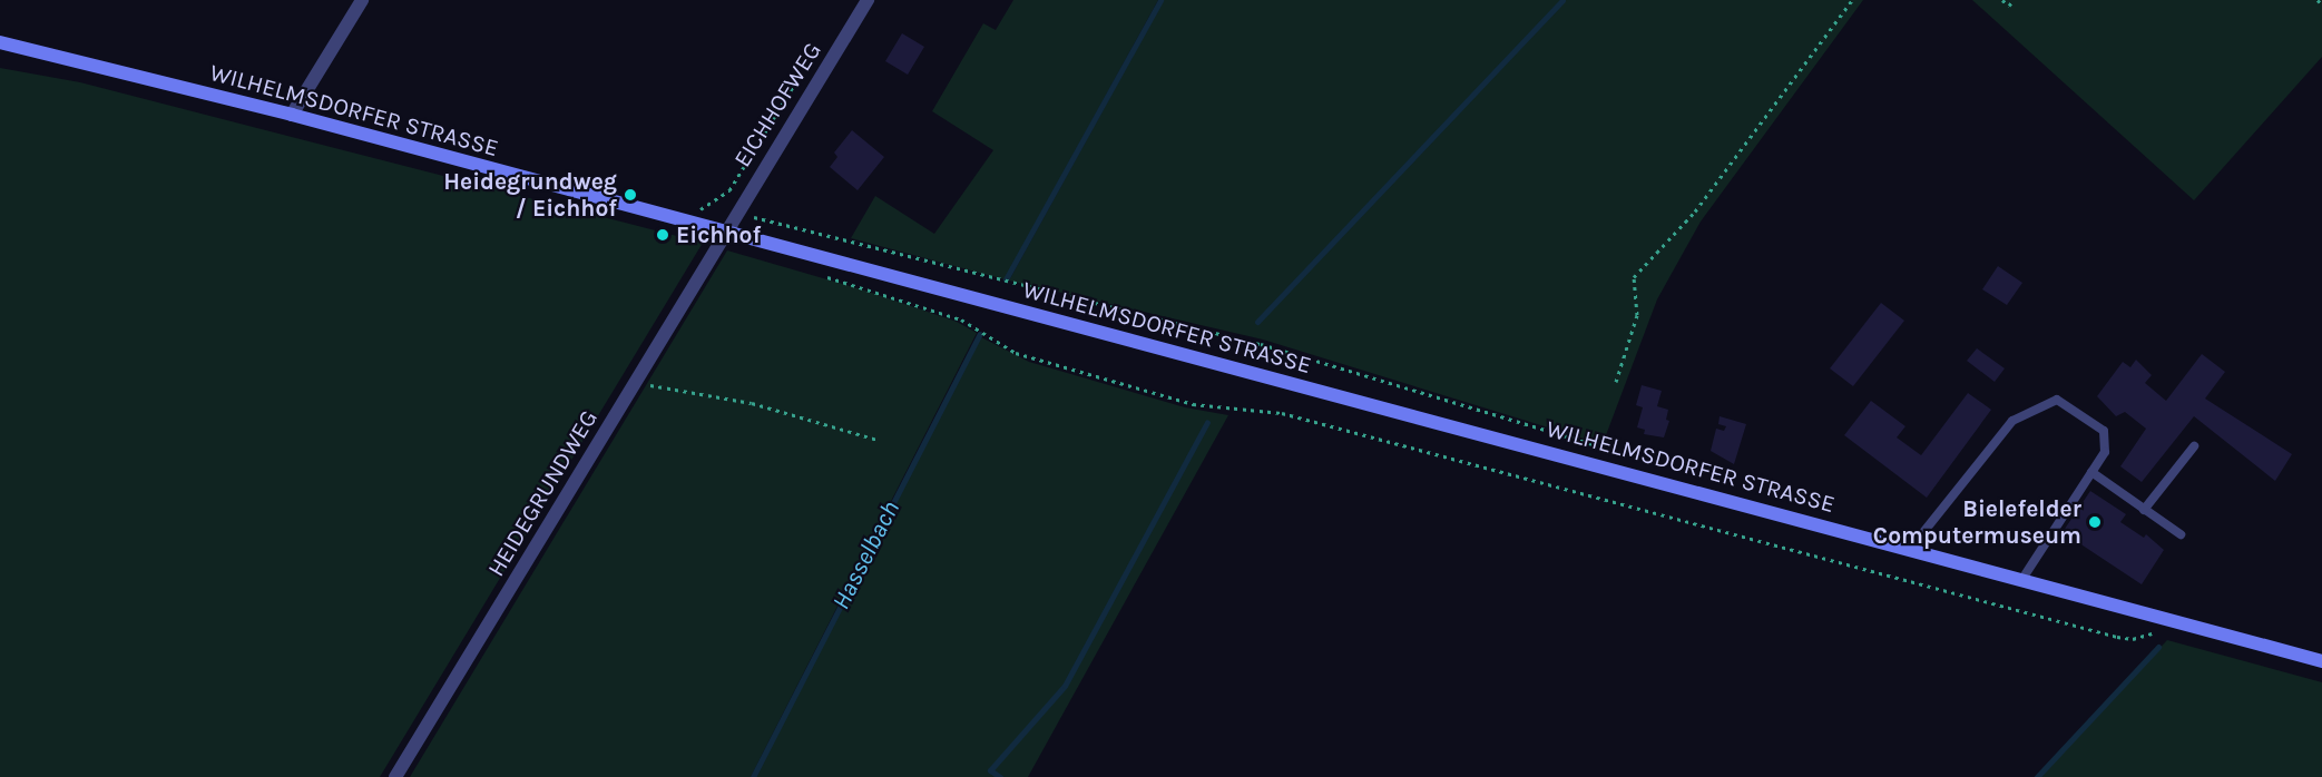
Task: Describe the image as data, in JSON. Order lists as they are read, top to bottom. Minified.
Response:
{"streets":{"street":["EICHHOFWEG","WILHELMSDORFER STRASSE","HEIDEGRUNDWEG"]},"crossings":[["EICHHOFWEG","WILHELMSDORFER STRASSE"],["EICHHOFWEG","HEIDEGRUNDWEG"],["WILHELMSDORFER STRASSE","HEIDEGRUNDWEG"]],"water":["Hasselbach"],"places":["Heidegrundweg / Eichhof","Eichhof","Bielefelder Computermuseum"]}
